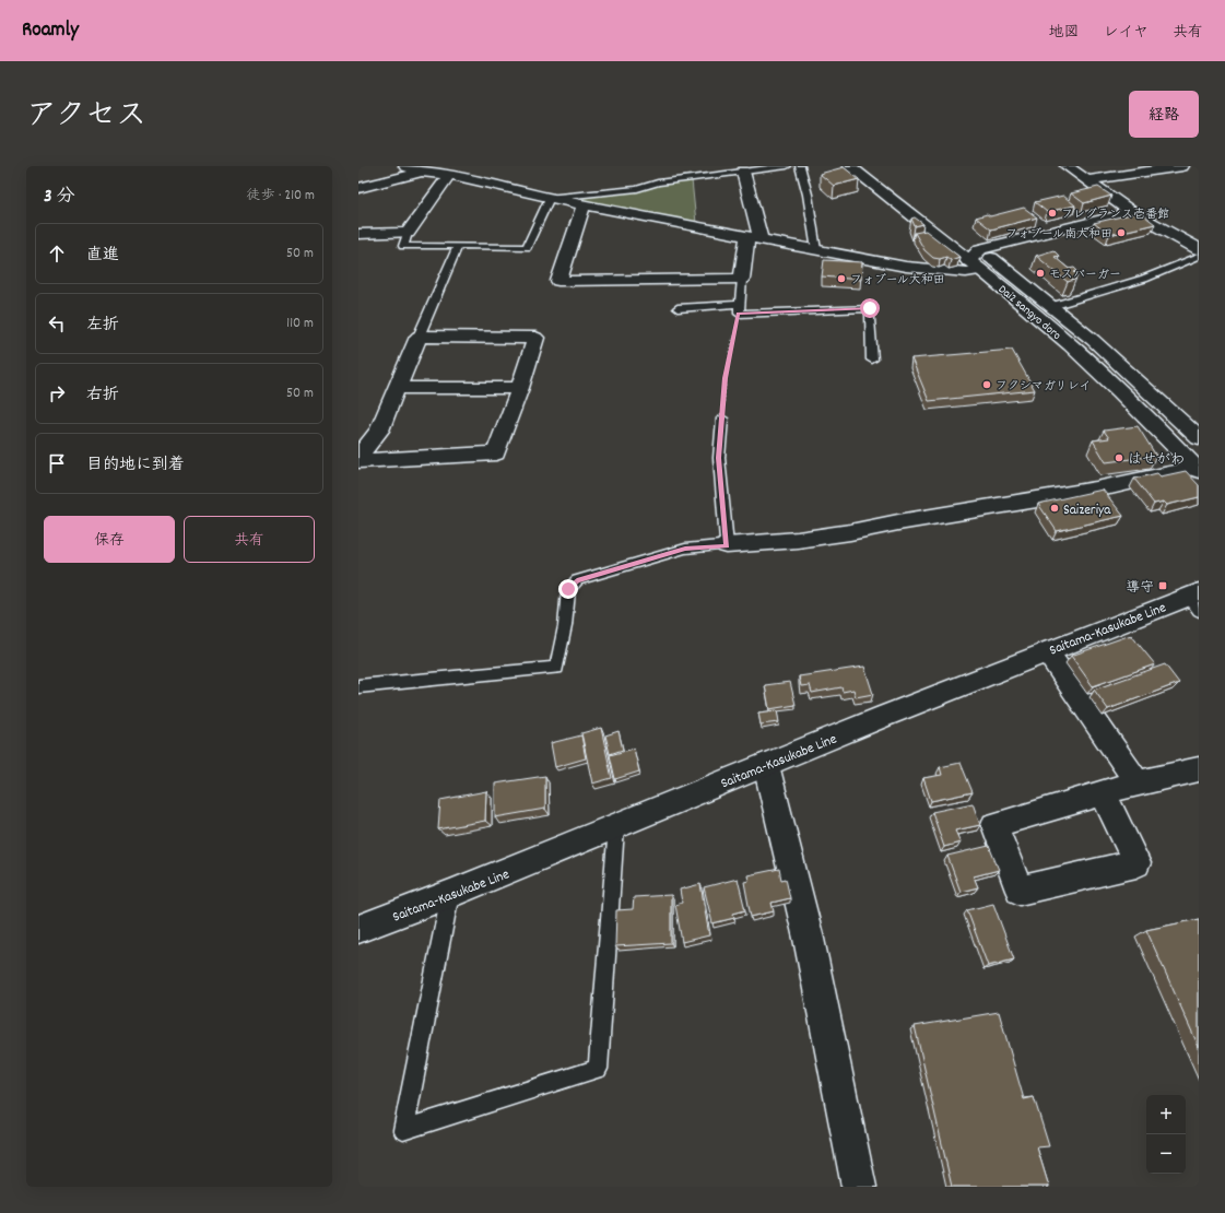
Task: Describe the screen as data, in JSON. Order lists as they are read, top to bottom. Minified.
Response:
{"streets":{"street":["Dai2 sangyo doro","Saitama-Kasukabe Line"]},"places":{"other":["フレグランス壱番館","フォブール南大和田","モスバーガー","フォブール大和田","フクシマガリレイ","はせがわ","Saizeriya"],"transit":["導守"]},"page":{"header":"Roamly","nav":["地図","レイヤ","共有"],"title":"アクセス","buttons":["経路",["保存","共有"]],"heading":["3 分","徒歩 · 210 m"],"list":[["直進","50 m"],["左折","110 m"],["右折","50 m"],"目的地に到着"],"map_buttons":["+","−"]}}
